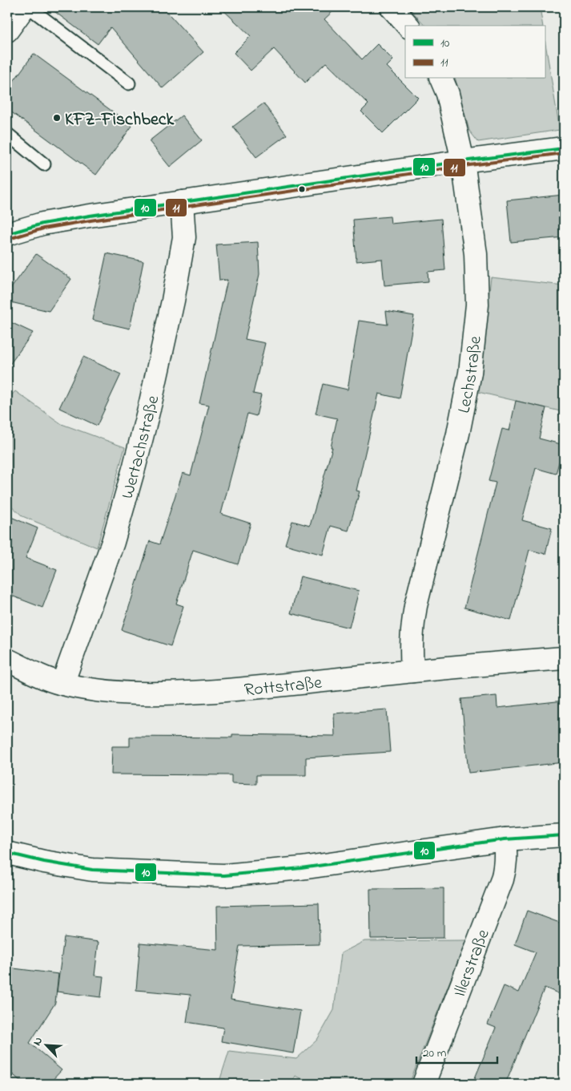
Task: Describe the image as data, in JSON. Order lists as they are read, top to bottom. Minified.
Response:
{"streets":{"street":["Lechstraße","Wertachstraße","Rottstraße","Illerstraße"]},"crossings":[["Lechstraße","Rottstraße"],["Wertachstraße","Rottstraße"]],"places":["KFZ-Fischbeck"],"lines":["transit line 10","transit line 11"],"legend":["10","11"],"scale_bar":"20 m","north":"top left"}
